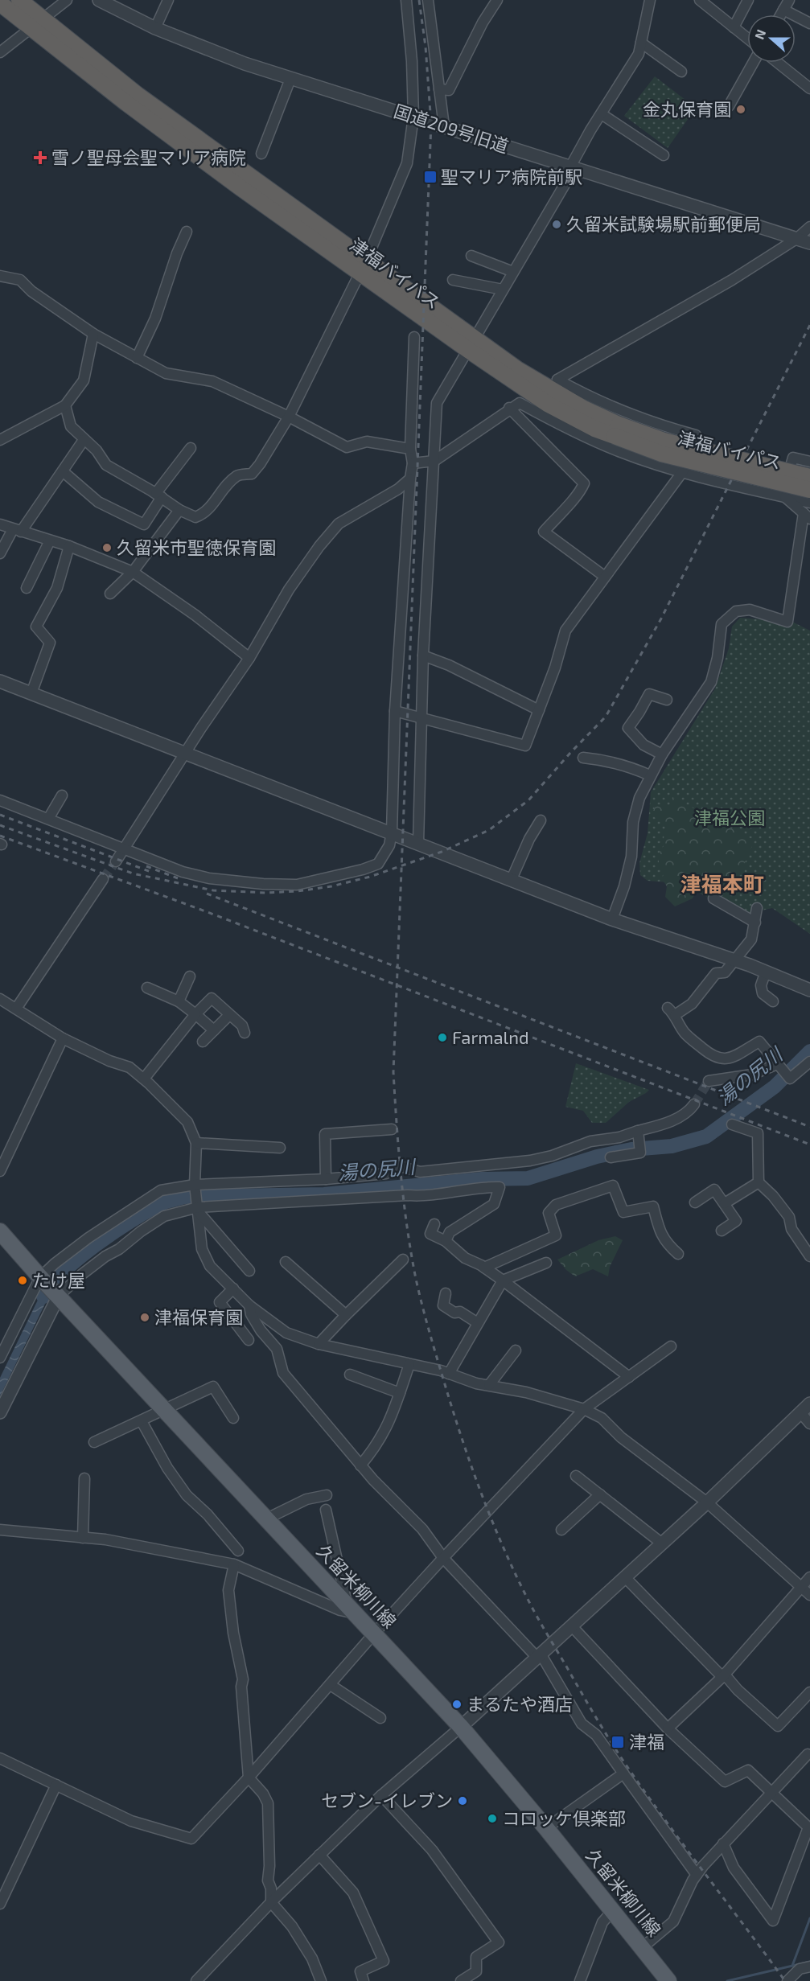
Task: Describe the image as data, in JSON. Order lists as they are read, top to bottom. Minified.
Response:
{"streets":{"highway":["津福バイパス"],"main road":["久留米柳川線"],"street":["国道209号旧道"]},"districts":["津福本町"],"water":["湯の尻川"],"parks":["津福公園"],"places":{"other":["金丸保育園","久留米試験場駅前郵便局","久留米市聖徳保育園","Farmalnd","たけ屋","津福保育園","まるたや酒店","セブン-イレブン","コロッケ倶楽部"],"health":["雪ノ聖母会聖マリア病院"],"transit":["聖マリア病院前駅","津福"]},"north":"left"}
